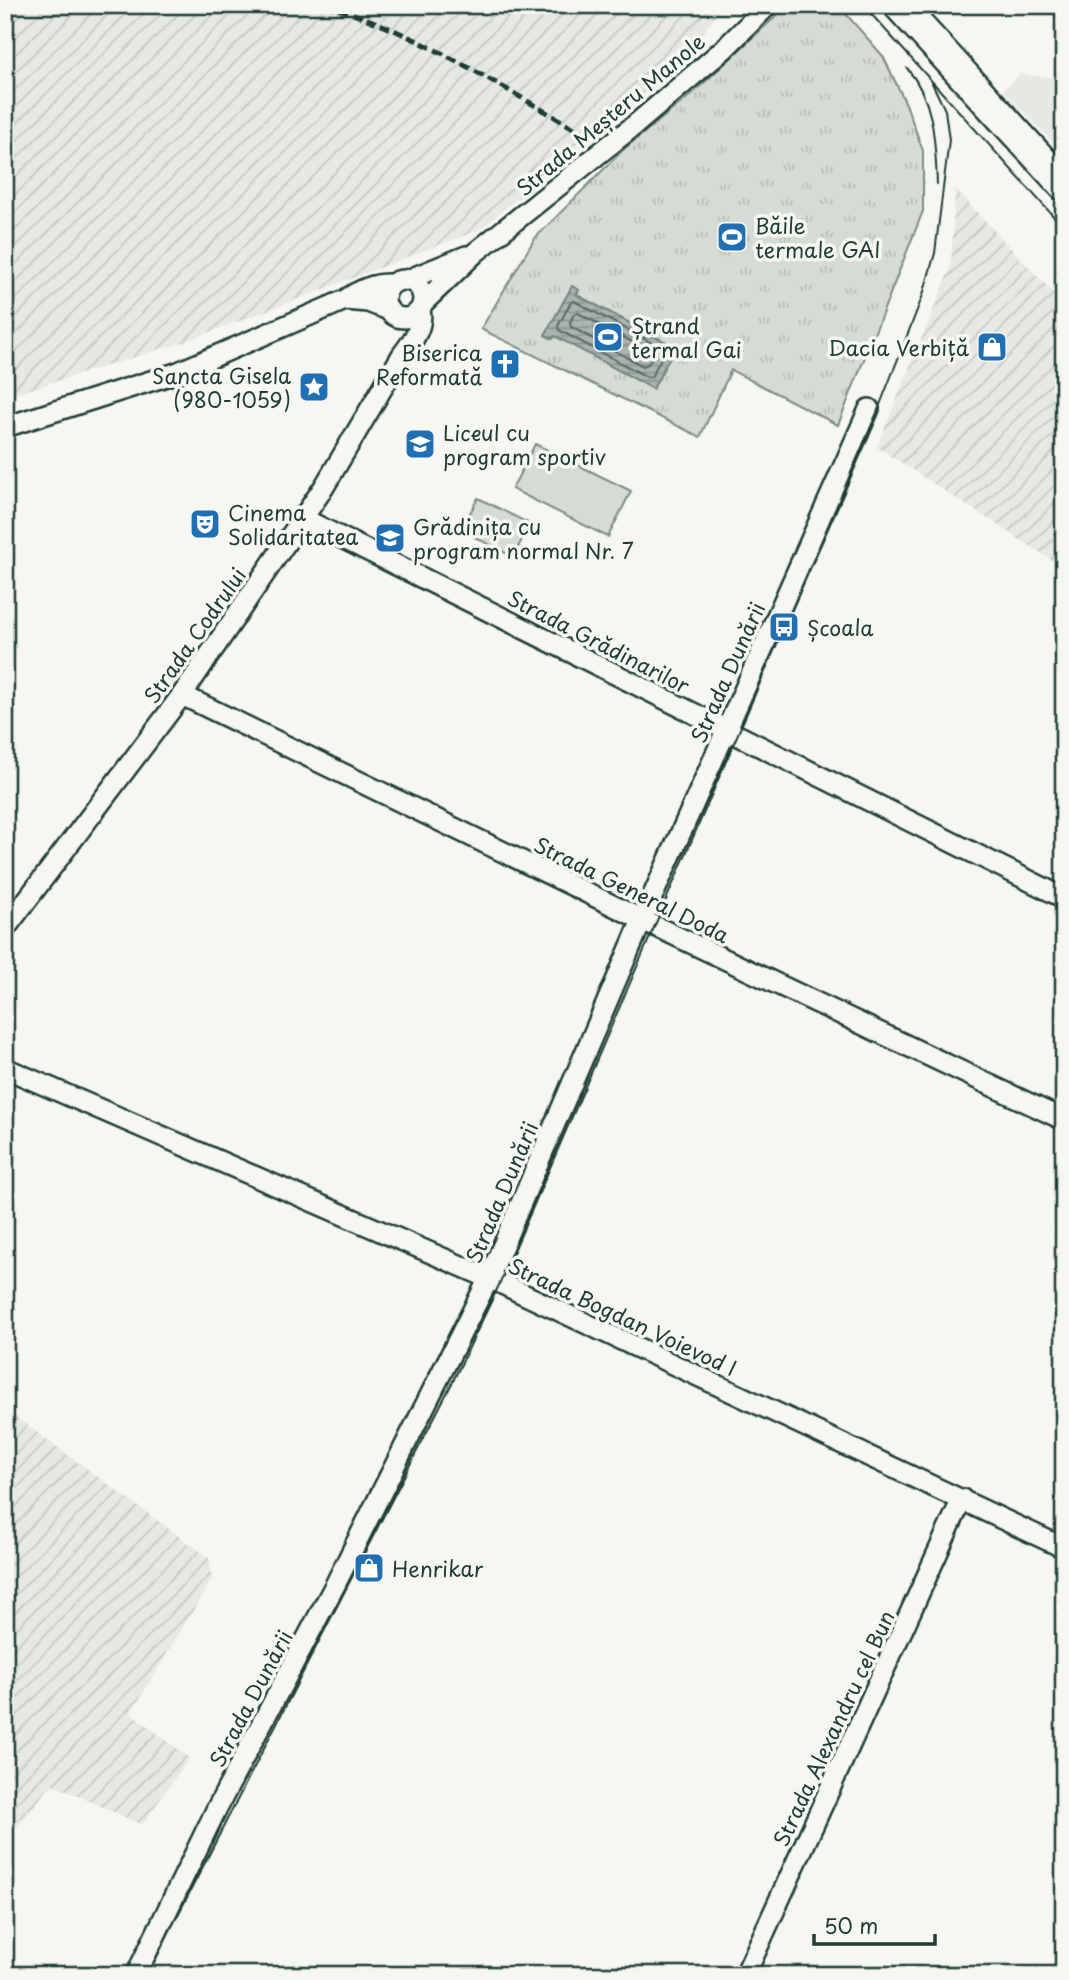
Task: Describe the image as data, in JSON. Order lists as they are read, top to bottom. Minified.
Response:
{"streets":{"street":["Strada Meșteru Manole","Strada Codrului","Strada Grădinarilor","Strada Dunării","Strada General Doda","Strada Bogdan Voievod I","Strada Alexandru cel Bun"]},"crossings":[["Strada Codrului","Strada Grădinarilor"],["Strada Codrului","Strada General Doda"],["Strada Grădinarilor","Strada Dunării"],["Strada Dunării","Strada General Doda"],["Strada Dunării","Strada Bogdan Voievod I"],["Strada Bogdan Voievod I","Strada Alexandru cel Bun"]],"places":{"sports":["Băile termale GAI","Ștrand termal Gai"],"shop":["Dacia Verbiță","Henrikar"],"church":["Biserica Reformată"],"place":["Sancta Gisela (980-1059)"],"school or university":["Liceul cu program sportiv","Grădinița cu program normal Nr. 7"],"theatre":["Cinema Solidaritatea"],"bus stop":["Școala"]},"scale_bar":"50 m"}
